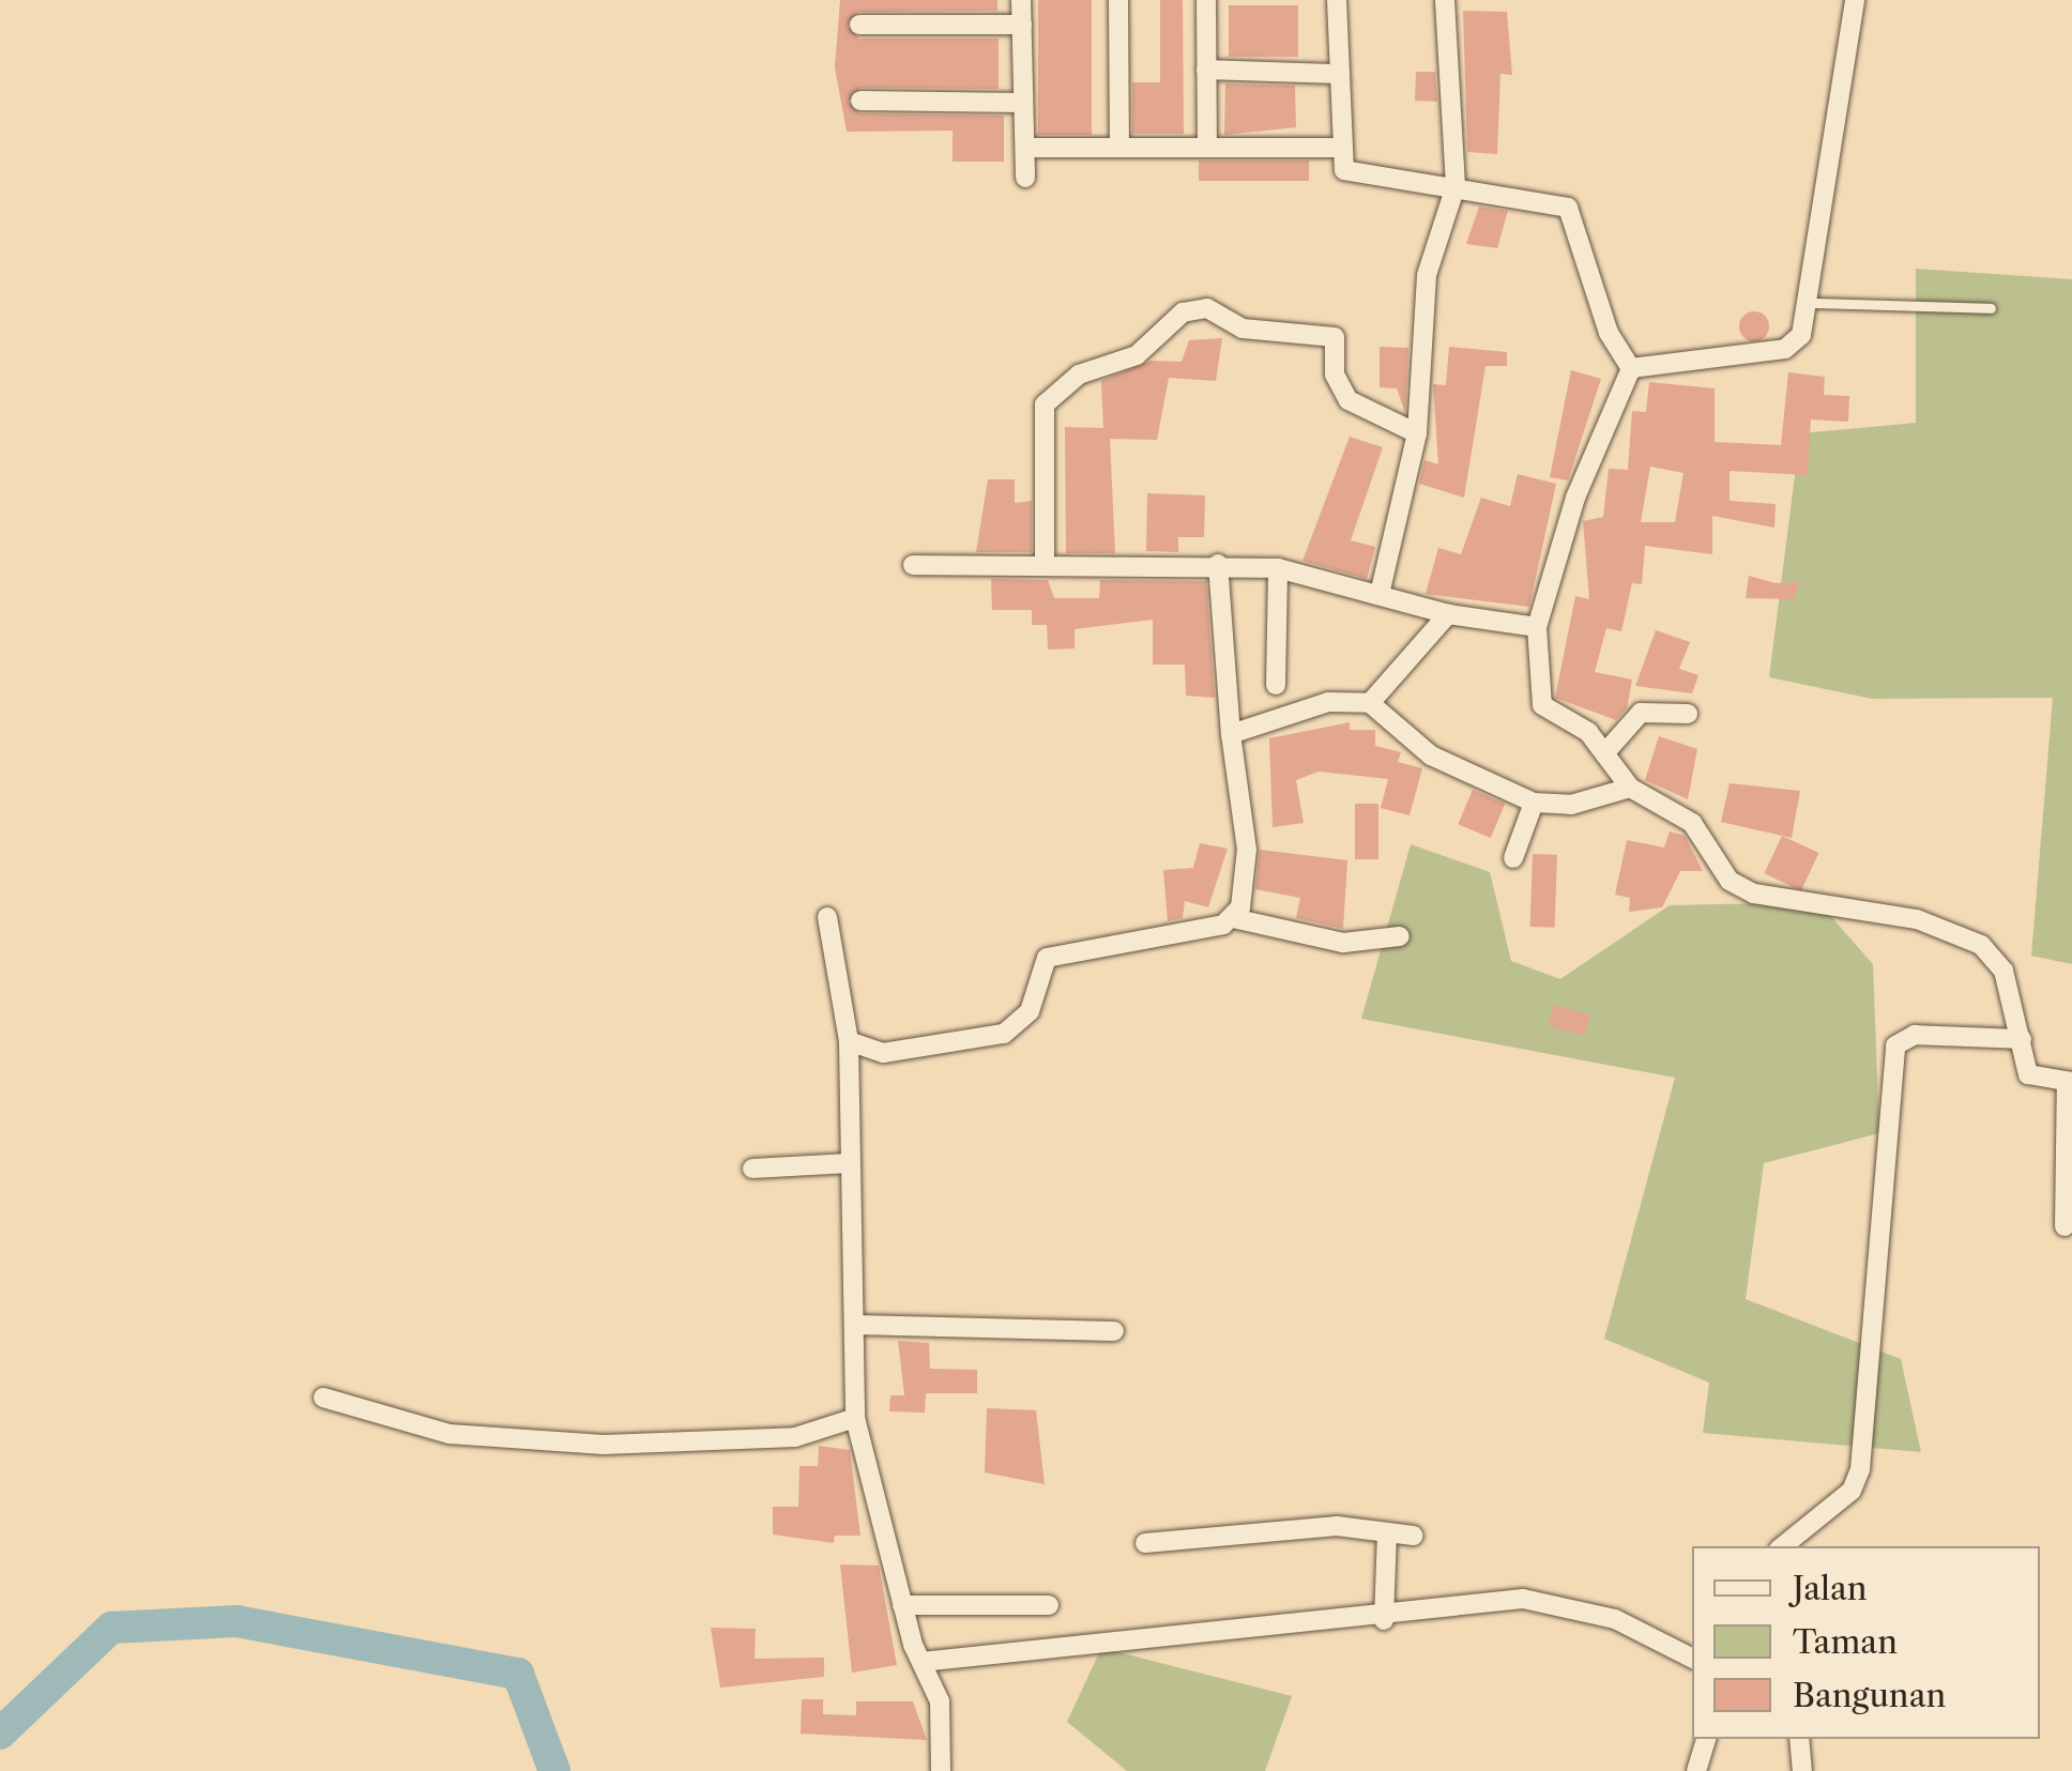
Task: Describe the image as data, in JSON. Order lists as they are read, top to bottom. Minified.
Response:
{"legend":["Jalan","Taman","Bangunan"]}
